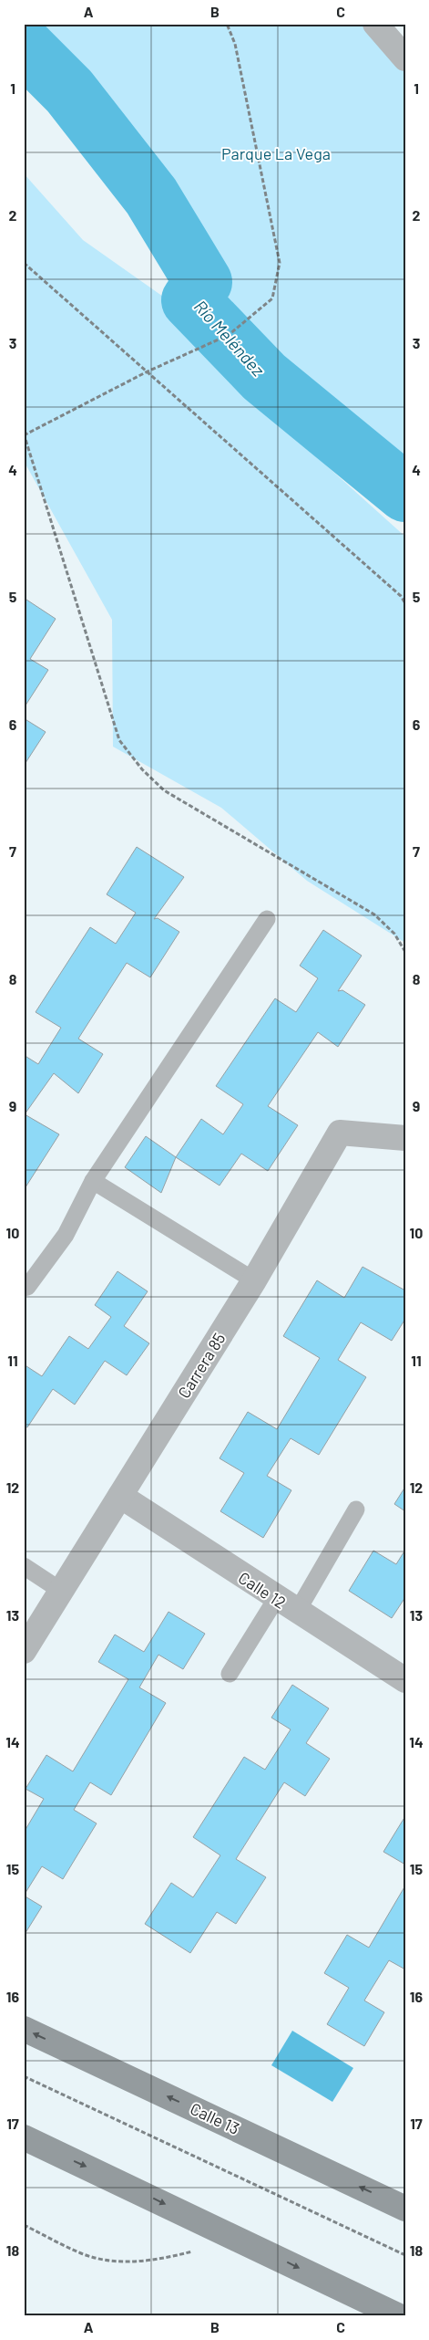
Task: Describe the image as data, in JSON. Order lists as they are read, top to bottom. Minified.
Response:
{"streets":{"main road":["Calle 13"],"street":["Carrera 85","Calle 12"]},"crossings":[["Carrera 85","Calle 12"]],"water":["Río Meléndez"],"parks":["Parque La Vega"],"grid":{"columns":["A","B","C"],"rows":["1","2","3","4","5","6","7","8","9","10","11","12","13","14","15","16","17","18"]}}
